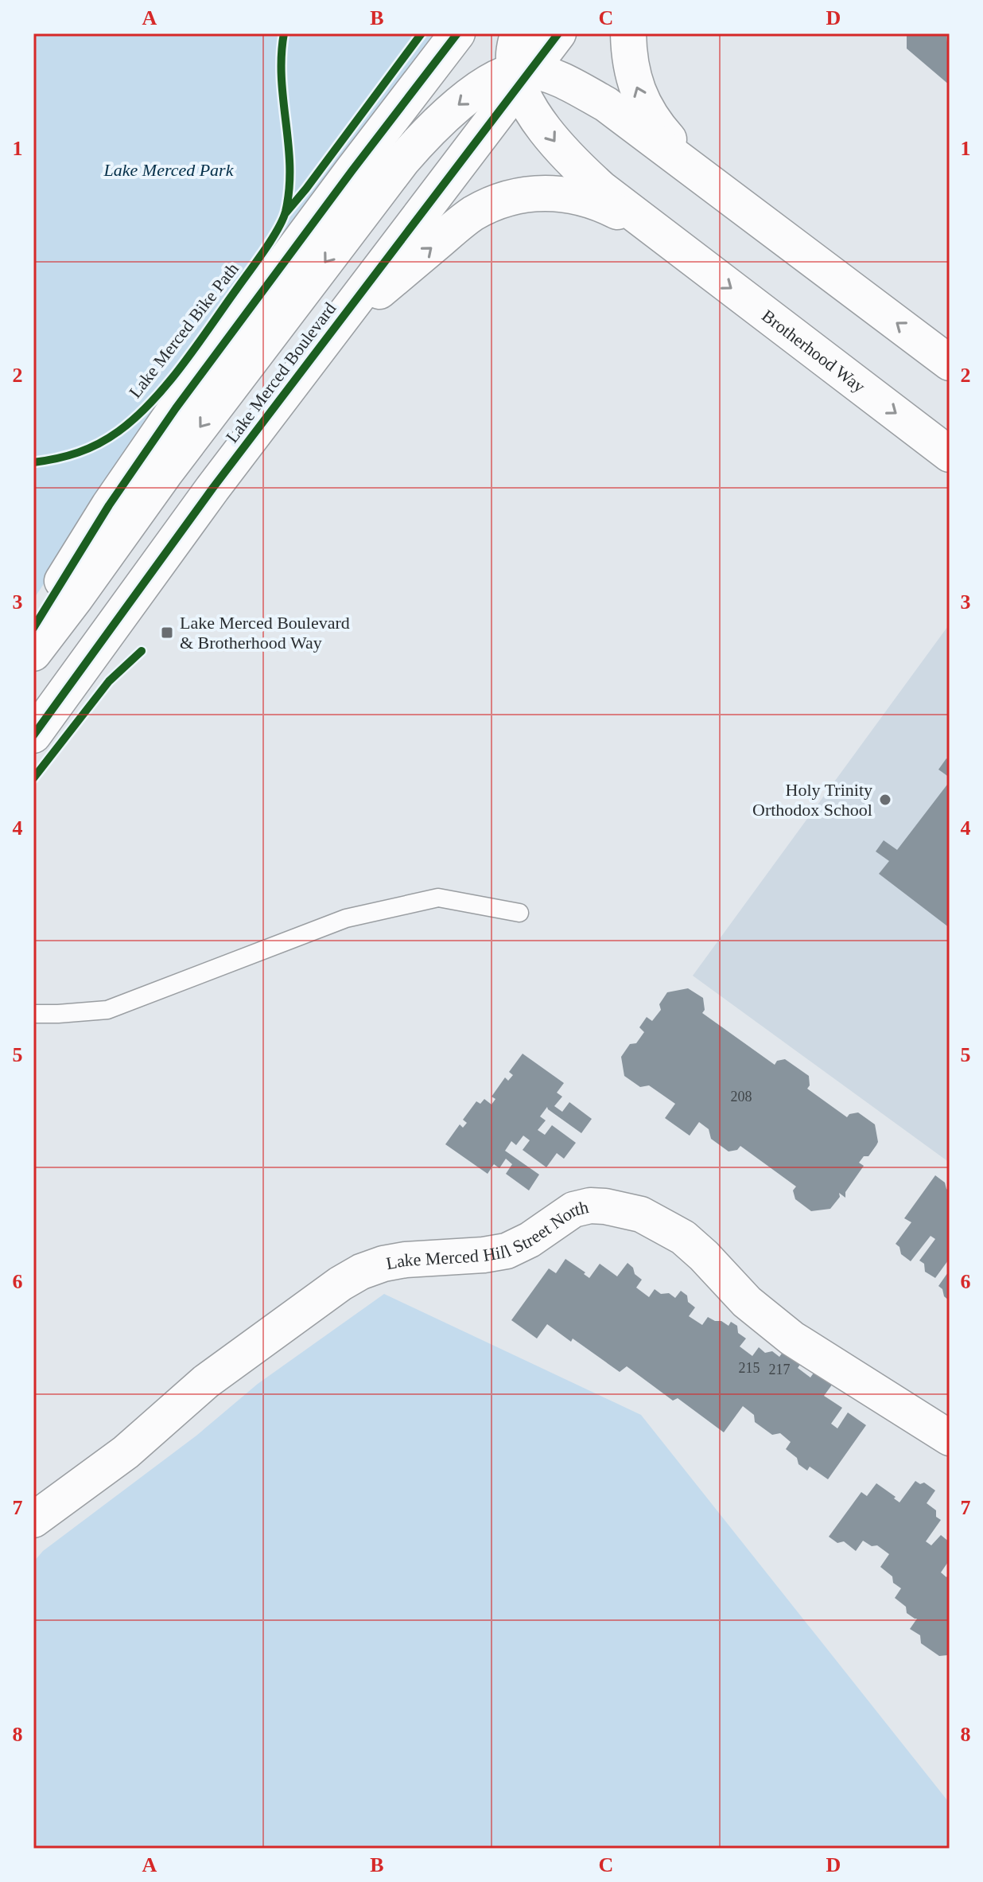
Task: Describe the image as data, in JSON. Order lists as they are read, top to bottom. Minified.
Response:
{"streets":{"main road":["Brotherhood Way","Lake Merced Boulevard","Lake Merced Hill Street North"],"cycle path":["Lake Merced Bike Path"]},"parks":["Lake Merced Park"],"places":{"transit":["Lake Merced Boulevard & Brotherhood Way"],"other":["Holy Trinity Orthodox School"]},"house_numbers":["208","215","217"],"grid":{"columns":["A","B","C","D"],"rows":["1","2","3","4","5","6","7","8"]}}
